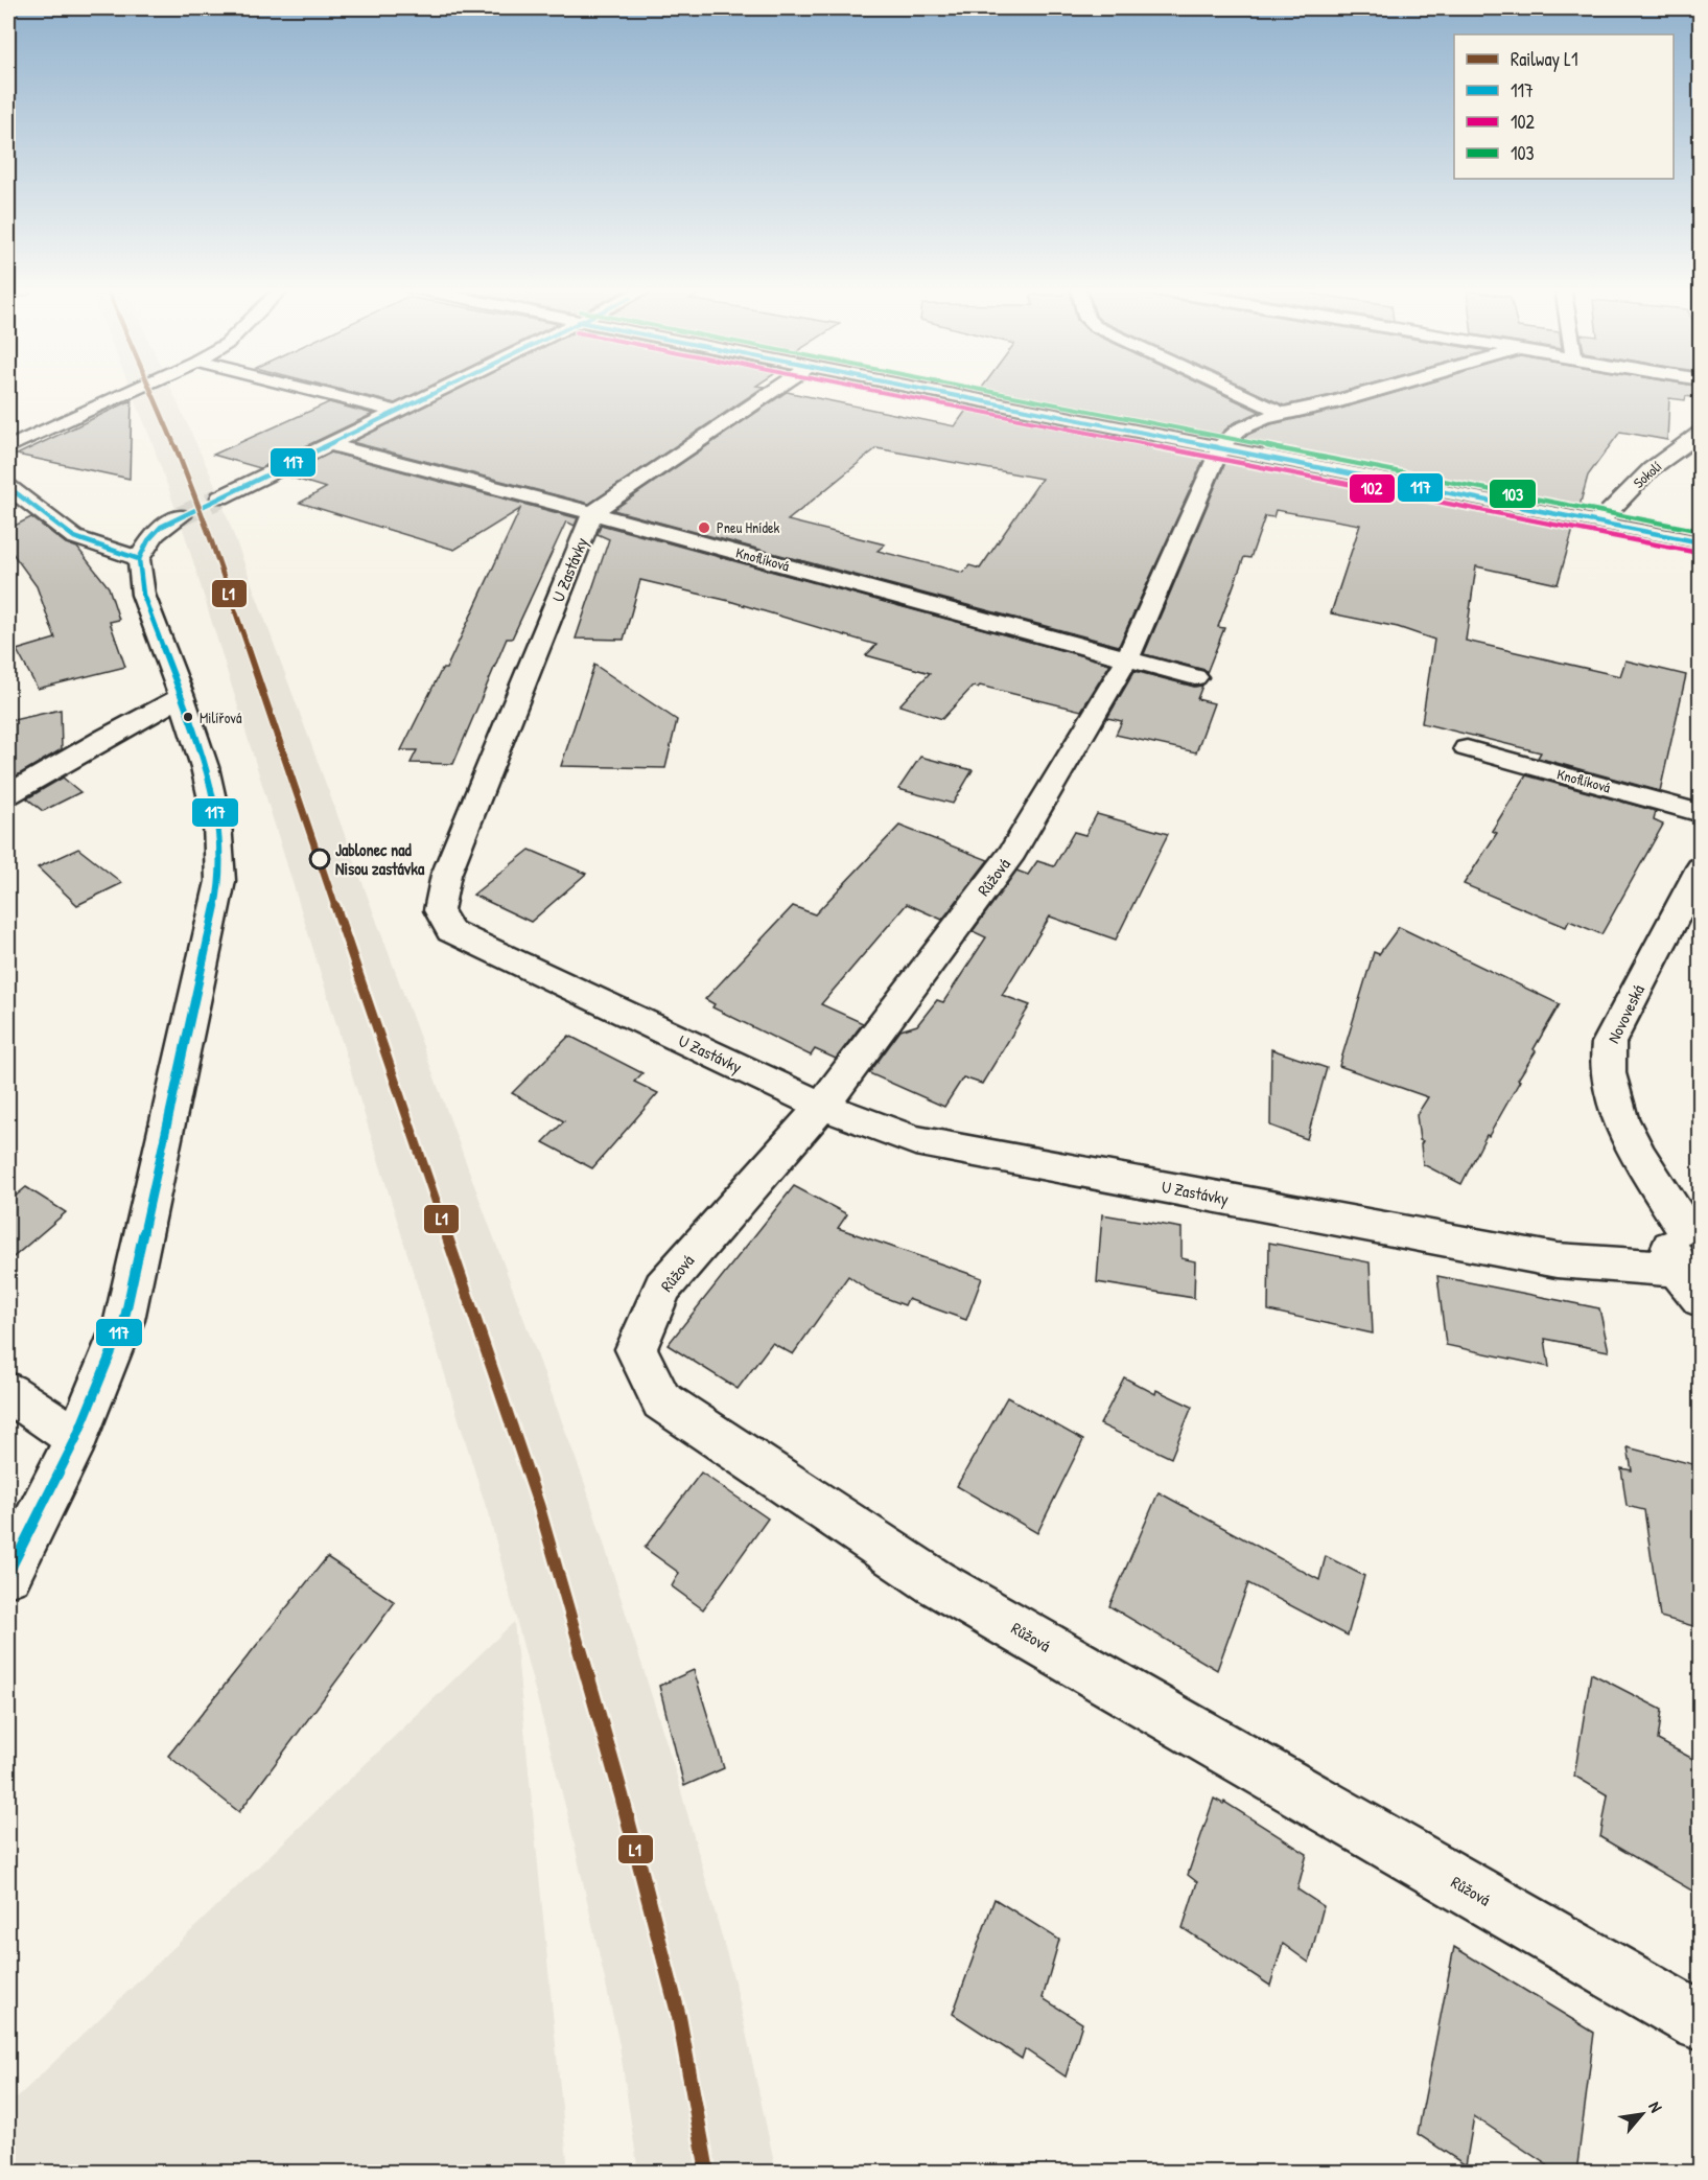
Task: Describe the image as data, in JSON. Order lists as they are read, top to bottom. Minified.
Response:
{"streets":{"street":["Sokolí","Knoflíková","U Zastávky","Růžová","Novoveská"]},"crossings":[["Knoflíková","U Zastávky"],["Knoflíková","Růžová"],["U Zastávky","Růžová"]],"places":["Pneu Hnídek","Milířová","Jablonec nad Nisou zastávka"],"lines":["rail line L1","transit line 117","transit line 102","transit line 103"],"legend":["Railway L1","117","102","103"],"north":"top right"}
